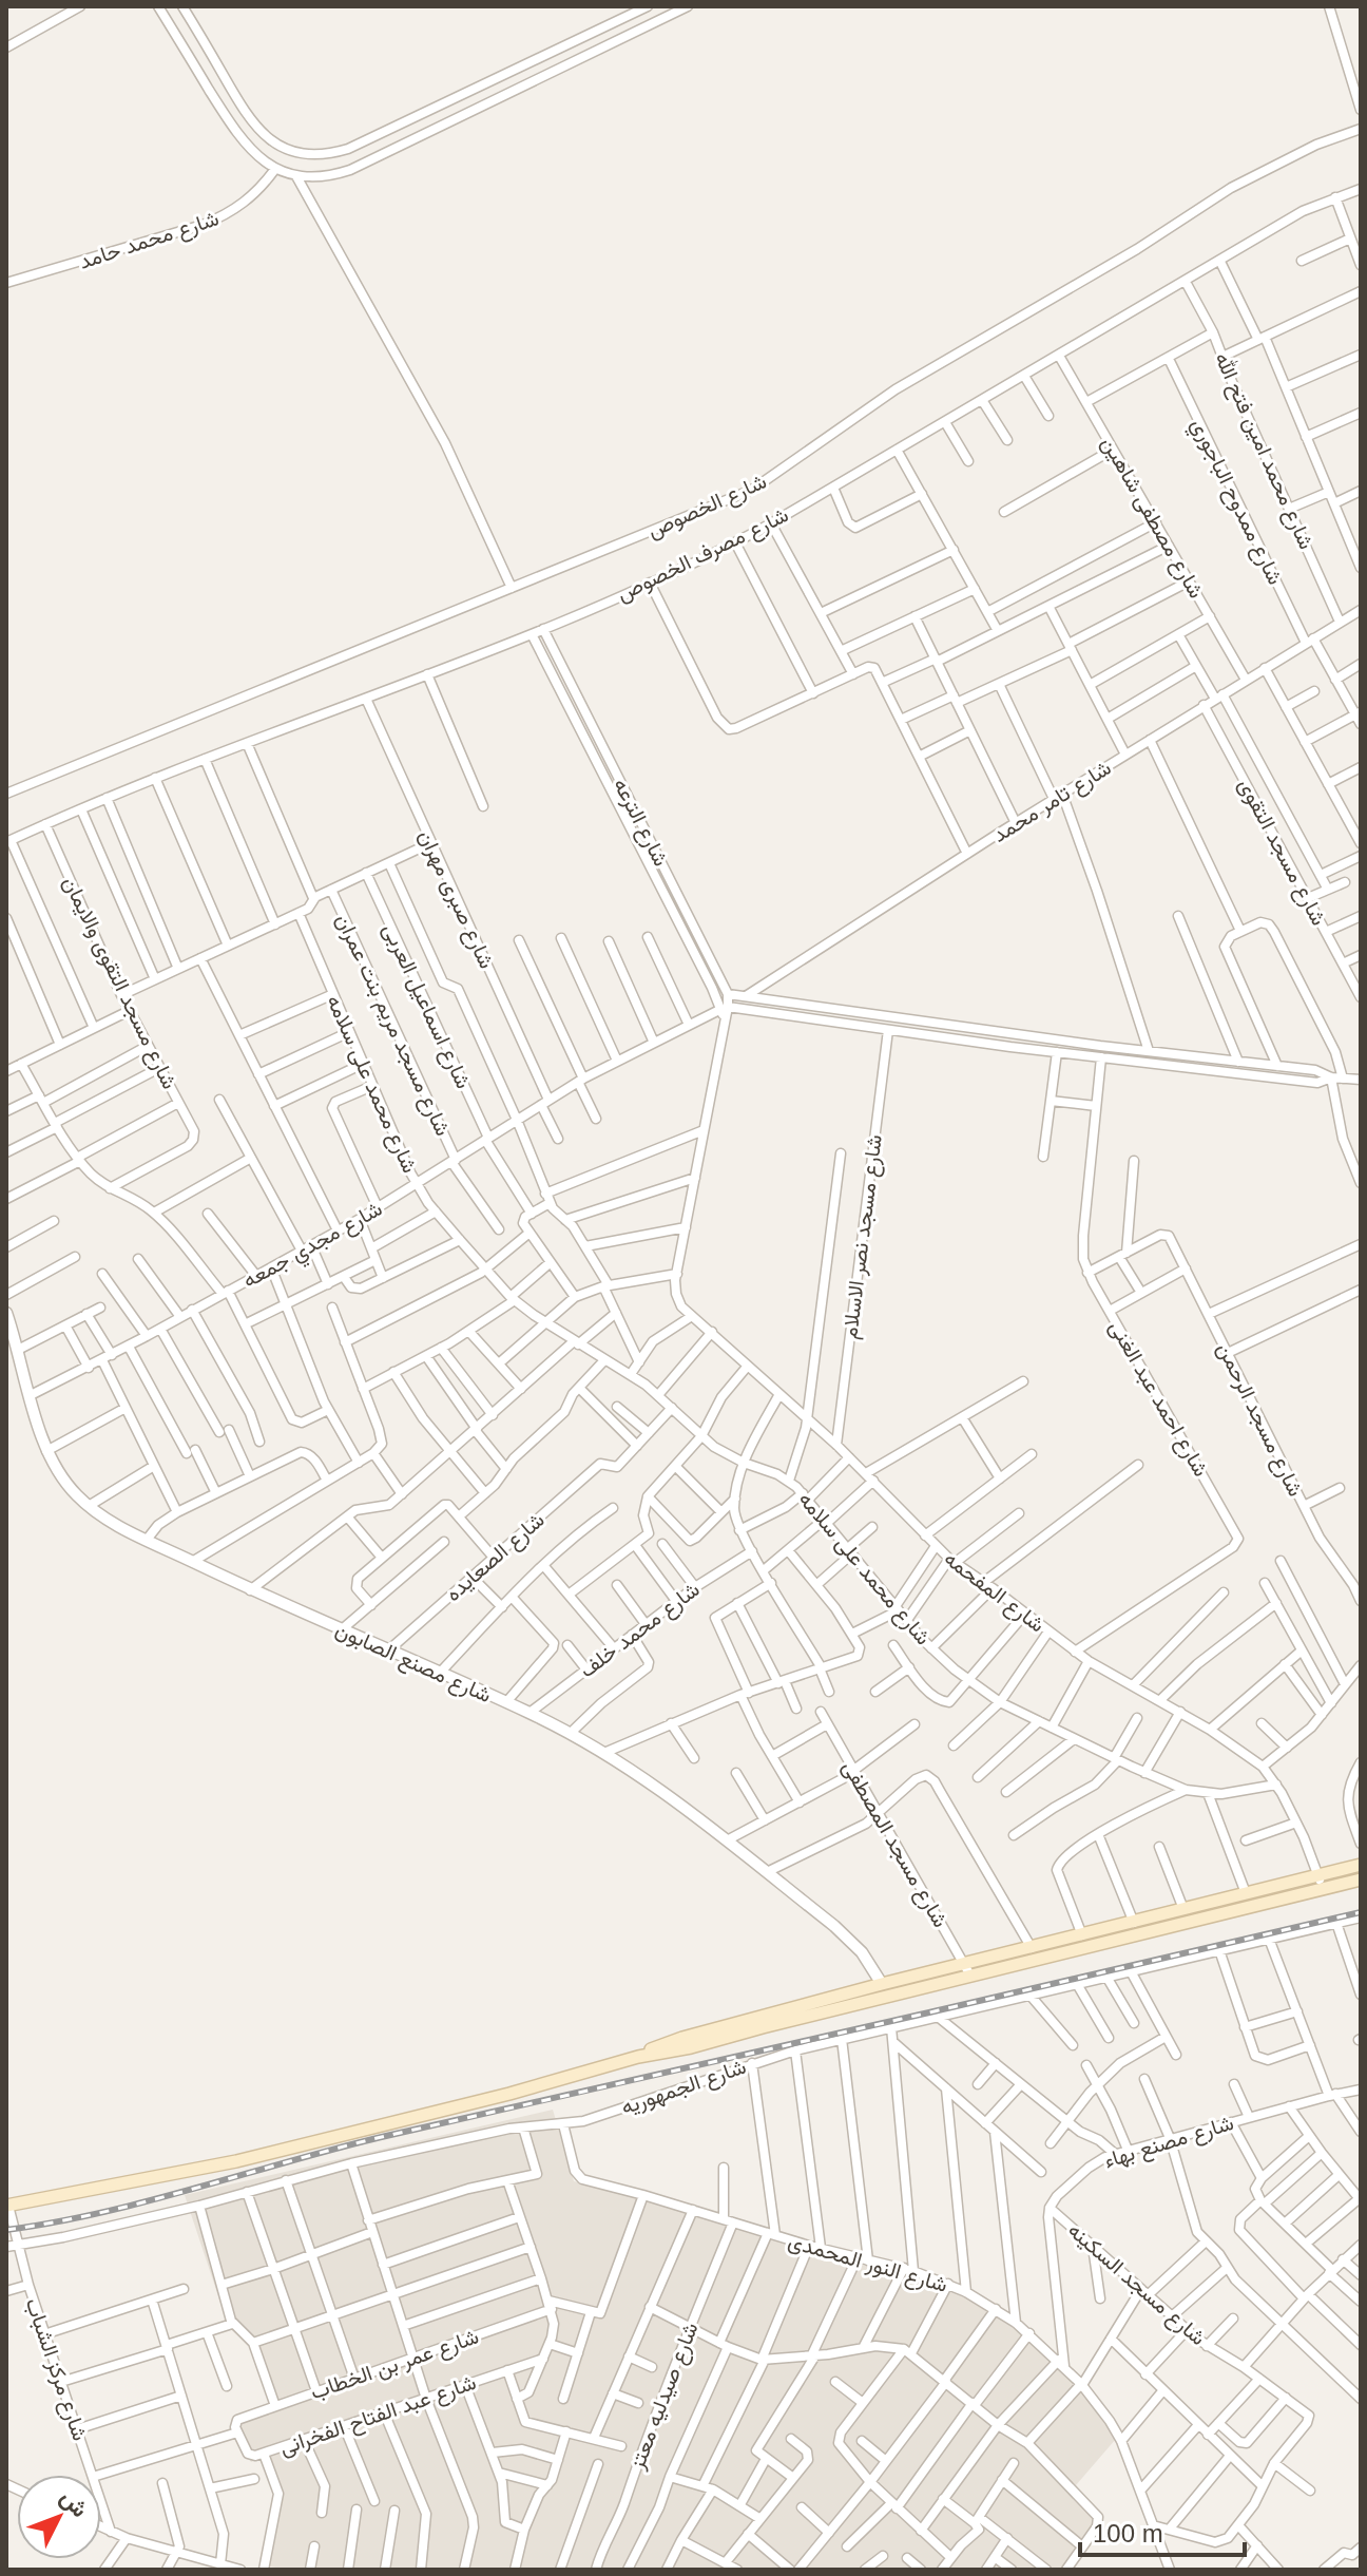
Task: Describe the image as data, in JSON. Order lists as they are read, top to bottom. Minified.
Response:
{"streets":{"main road":["شارع الجمهوريه"],"street":["شارع محمد حامد","شارع محمد امين فتح الله","شارع ممدوح الباجوري","شارع الخصوص","شارع مصطفى شاهين","شارع مصرف الخصوص","شارع تامر محمد","شارع الترعه","شارع مسجد التقوى","شارع صبرى مهران","شارع مسجد التقوى والايمان","شارع اسماعيل العربى","شارع مسجد مريم بنت عمران","شارع محمد على سلامه","شارع مسجد نصر الاسلام","شارع مجدي جمعه","شارع احمد عبد الغنى","شارع مسجد الرحمن","شارع الصعايده","شارع المفحمه","شارع محمد خلف","شارع مصنع الصابون","شارع مسجد المصطفى","شارع مصنع بهاء","شارع النور المحمدى","شارع مسجد السكينه","شارع عمر بن الخطاب","شارع مركز الشباب","شارع صيدليه معتز","شارع عبد الفتاح الفخرانى"]},"crossings":[["شارع محمد امين فتح الله","شارع مصرف الخصوص"],["شارع محمد امين فتح الله","شارع تامر محمد"],["شارع ممدوح الباجوري","شارع تامر محمد"],["شارع مصطفى شاهين","شارع مصرف الخصوص"],["شارع مصطفى شاهين","شارع تامر محمد"],["شارع مصرف الخصوص","شارع الترعه"],["شارع مصرف الخصوص","شارع صبرى مهران"],["شارع مصرف الخصوص","شارع مسجد التقوى والايمان"],["شارع تامر محمد","شارع مسجد التقوى"],["شارع الترعه","شارع مجدي جمعه"],["شارع الترعه","شارع المفحمه"],["شارع صبرى مهران","شارع مجدي جمعه"],["شارع اسماعيل العربى","شارع مجدي جمعه"],["شارع مسجد مريم بنت عمران","شارع مجدي جمعه"],["شارع محمد على سلامه","شارع مجدي جمعه"],["شارع محمد على سلامه","شارع المفحمه"],["شارع مسجد نصر الاسلام","شارع المفحمه"],["شارع مجدي جمعه","شارع مصنع الصابون"],["شارع احمد عبد الغنى","شارع المفحمه"],["شارع الصعايده","شارع مصنع الصابون"],["شارع المفحمه","شارع الجمهوريه"],["شارع محمد خلف","شارع مصنع الصابون"],["شارع مصنع الصابون","شارع الجمهوريه"],["شارع مسجد المصطفى","شارع الجمهوريه"],["شارع الجمهوريه","شارع النور المحمدى"],["شارع الجمهوريه","شارع مركز الشباب"],["شارع مصنع بهاء","شارع مسجد السكينه"],["شارع النور المحمدى","شارع صيدليه معتز"],["شارع عمر بن الخطاب","شارع عبد الفتاح الفخرانى"]],"scale_bar":"100 m","north":"top right"}
